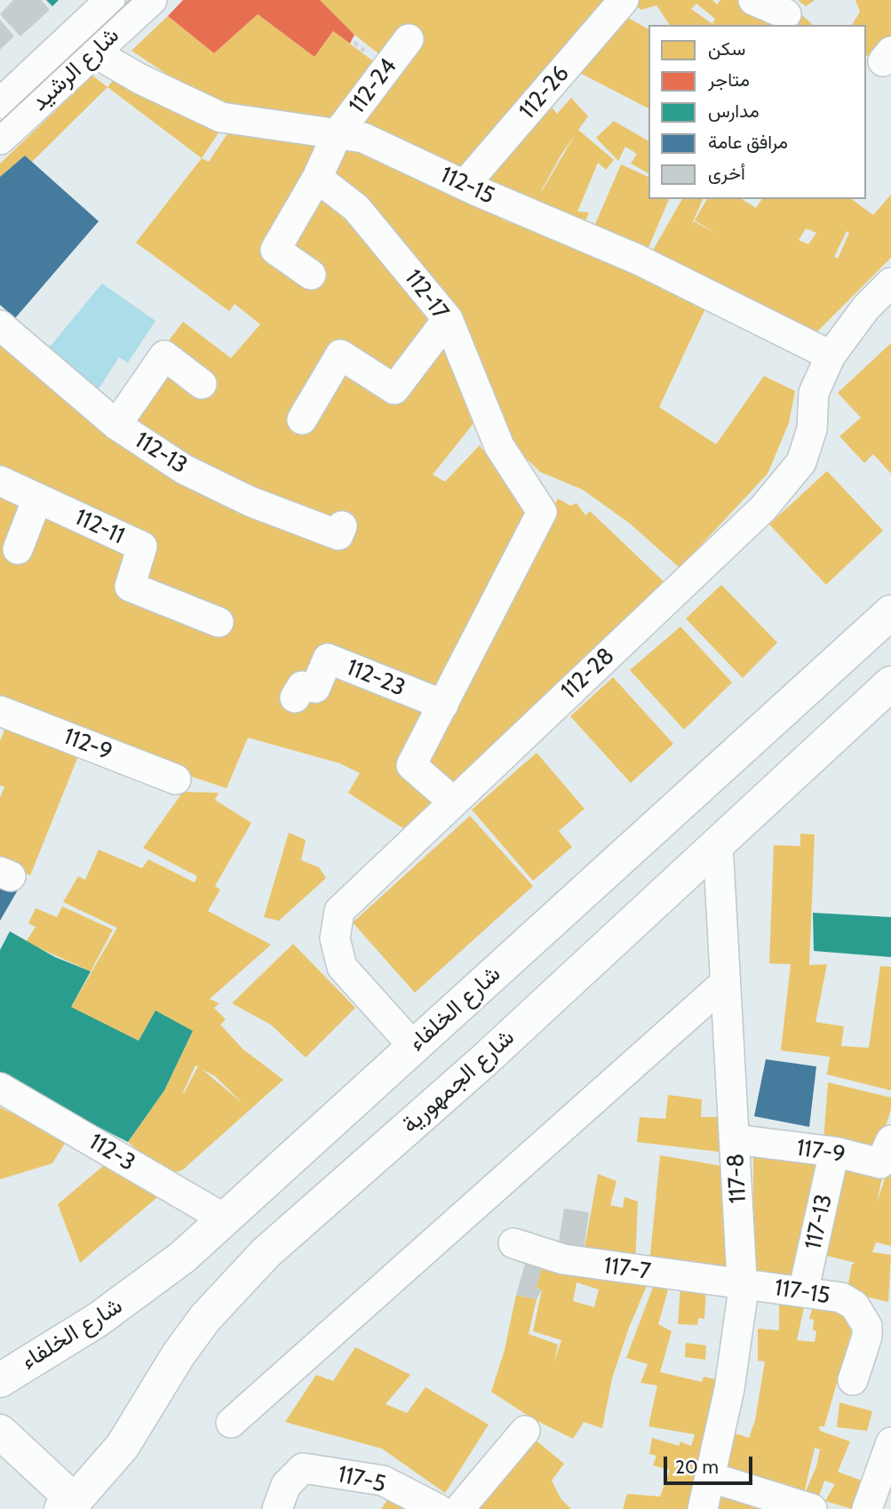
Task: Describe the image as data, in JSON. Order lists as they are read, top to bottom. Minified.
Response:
{"streets":{"main road":["شارع الخلفاء","شارع الجمهورية"],"street":["شارع الرشيد","112-24","112-26","112-15","112-17","112-13","112-11","112-28","112-23","112-9","117-9","112-3","117-8","117-13","117-7","117-15","117-5"]},"crossings":[["شارع الرشيد","112-15"],["112-24","112-15"],["112-26","112-15"],["112-15","112-28"],["112-17","112-23"],["112-28","شارع الخلفاء"],["شارع الخلفاء","112-3"],["شارع الجمهورية","117-8"],["117-9","117-8"],["117-9","117-13"],["117-8","117-7"],["117-8","117-15"],["117-13","117-15"],["117-7","117-15"]],"legend":["سكن","متاجر","مدارس","مرافق عامة","أخرى"],"scale_bar":"20 m"}
